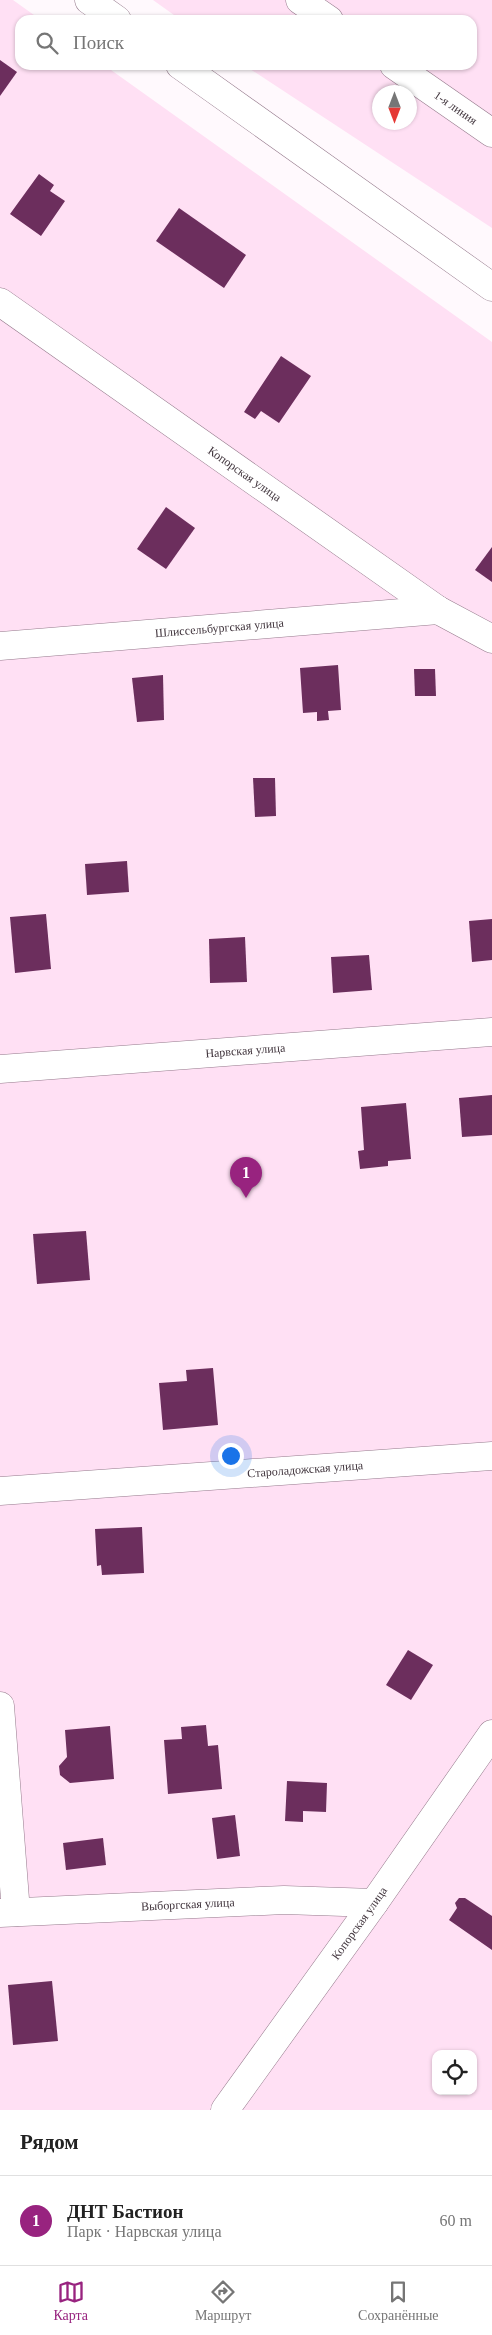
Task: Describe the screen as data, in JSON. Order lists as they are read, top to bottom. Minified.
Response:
{"streets":{"street":["1-я линия","Копорская улица","Шлиссельбургская улица","Нарвская улица","Староладожская улица","Выборгская улица"]},"crossings":[["Копорская улица","Шлиссельбургская улица"],["Копорская улица","Выборгская улица"]],"north":"bottom","page":{"search":"Поиск","pins":"1","heading":"Рядом","list":[{"mark":"1","name":"ДНТ Бастион","note":"Парк · Нарвская улица","value":"60 m"}],"nav":["Карта","Маршрут","Сохранённые"]}}
